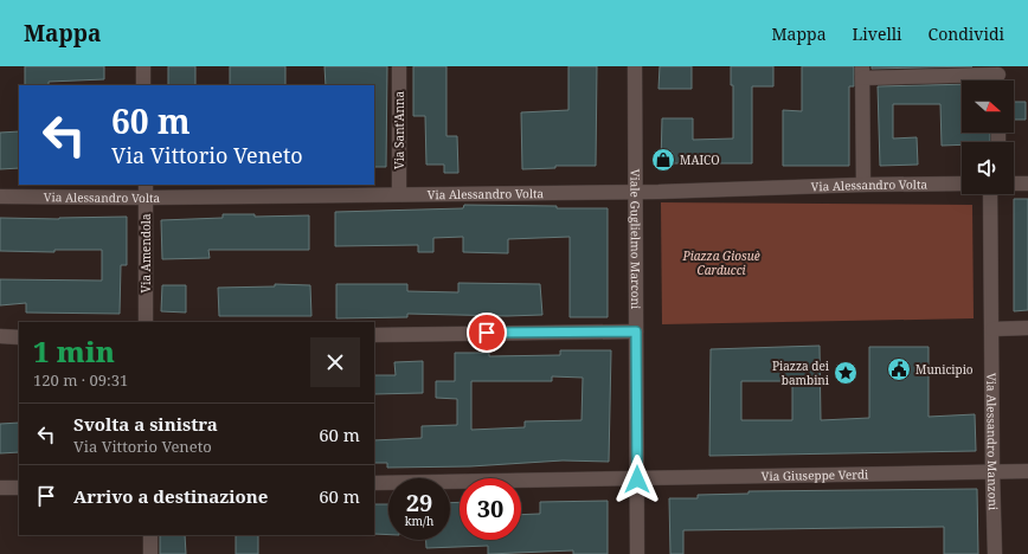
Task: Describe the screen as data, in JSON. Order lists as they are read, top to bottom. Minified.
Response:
{"streets":{"street":["Via Sant'Anna","Via Alessandro Volta","Viale Guglielmo Marconi","Via Amendola","Via Alessandro Manzoni","Via Giuseppe Verdi"]},"crossings":[["Via Sant'Anna","Via Alessandro Volta"],["Via Alessandro Volta","Viale Guglielmo Marconi"],["Via Alessandro Volta","Via Amendola"],["Viale Guglielmo Marconi","Via Giuseppe Verdi"],["Via Alessandro Manzoni","Via Giuseppe Verdi"]],"parks":["Piazza Giosuè Carducci"],"places":{"shop":["MAICO"],"public building":["Municipio"],"place":["Piazza dei bambini"]},"north":"right","page":{"header":"Mappa","nav":["Mappa","Livelli","Condividi"],"turn":["60 m","Via Vittorio Veneto"],"heading":["1 min","120 m · 09:31"],"list":[{"name":"Svolta a sinistra","note":"Via Vittorio Veneto","value":"60 m"},{"name":"Arrivo a destinazione","value":"60 m"}],"speed":"29 km/h","limit":"30"}}
